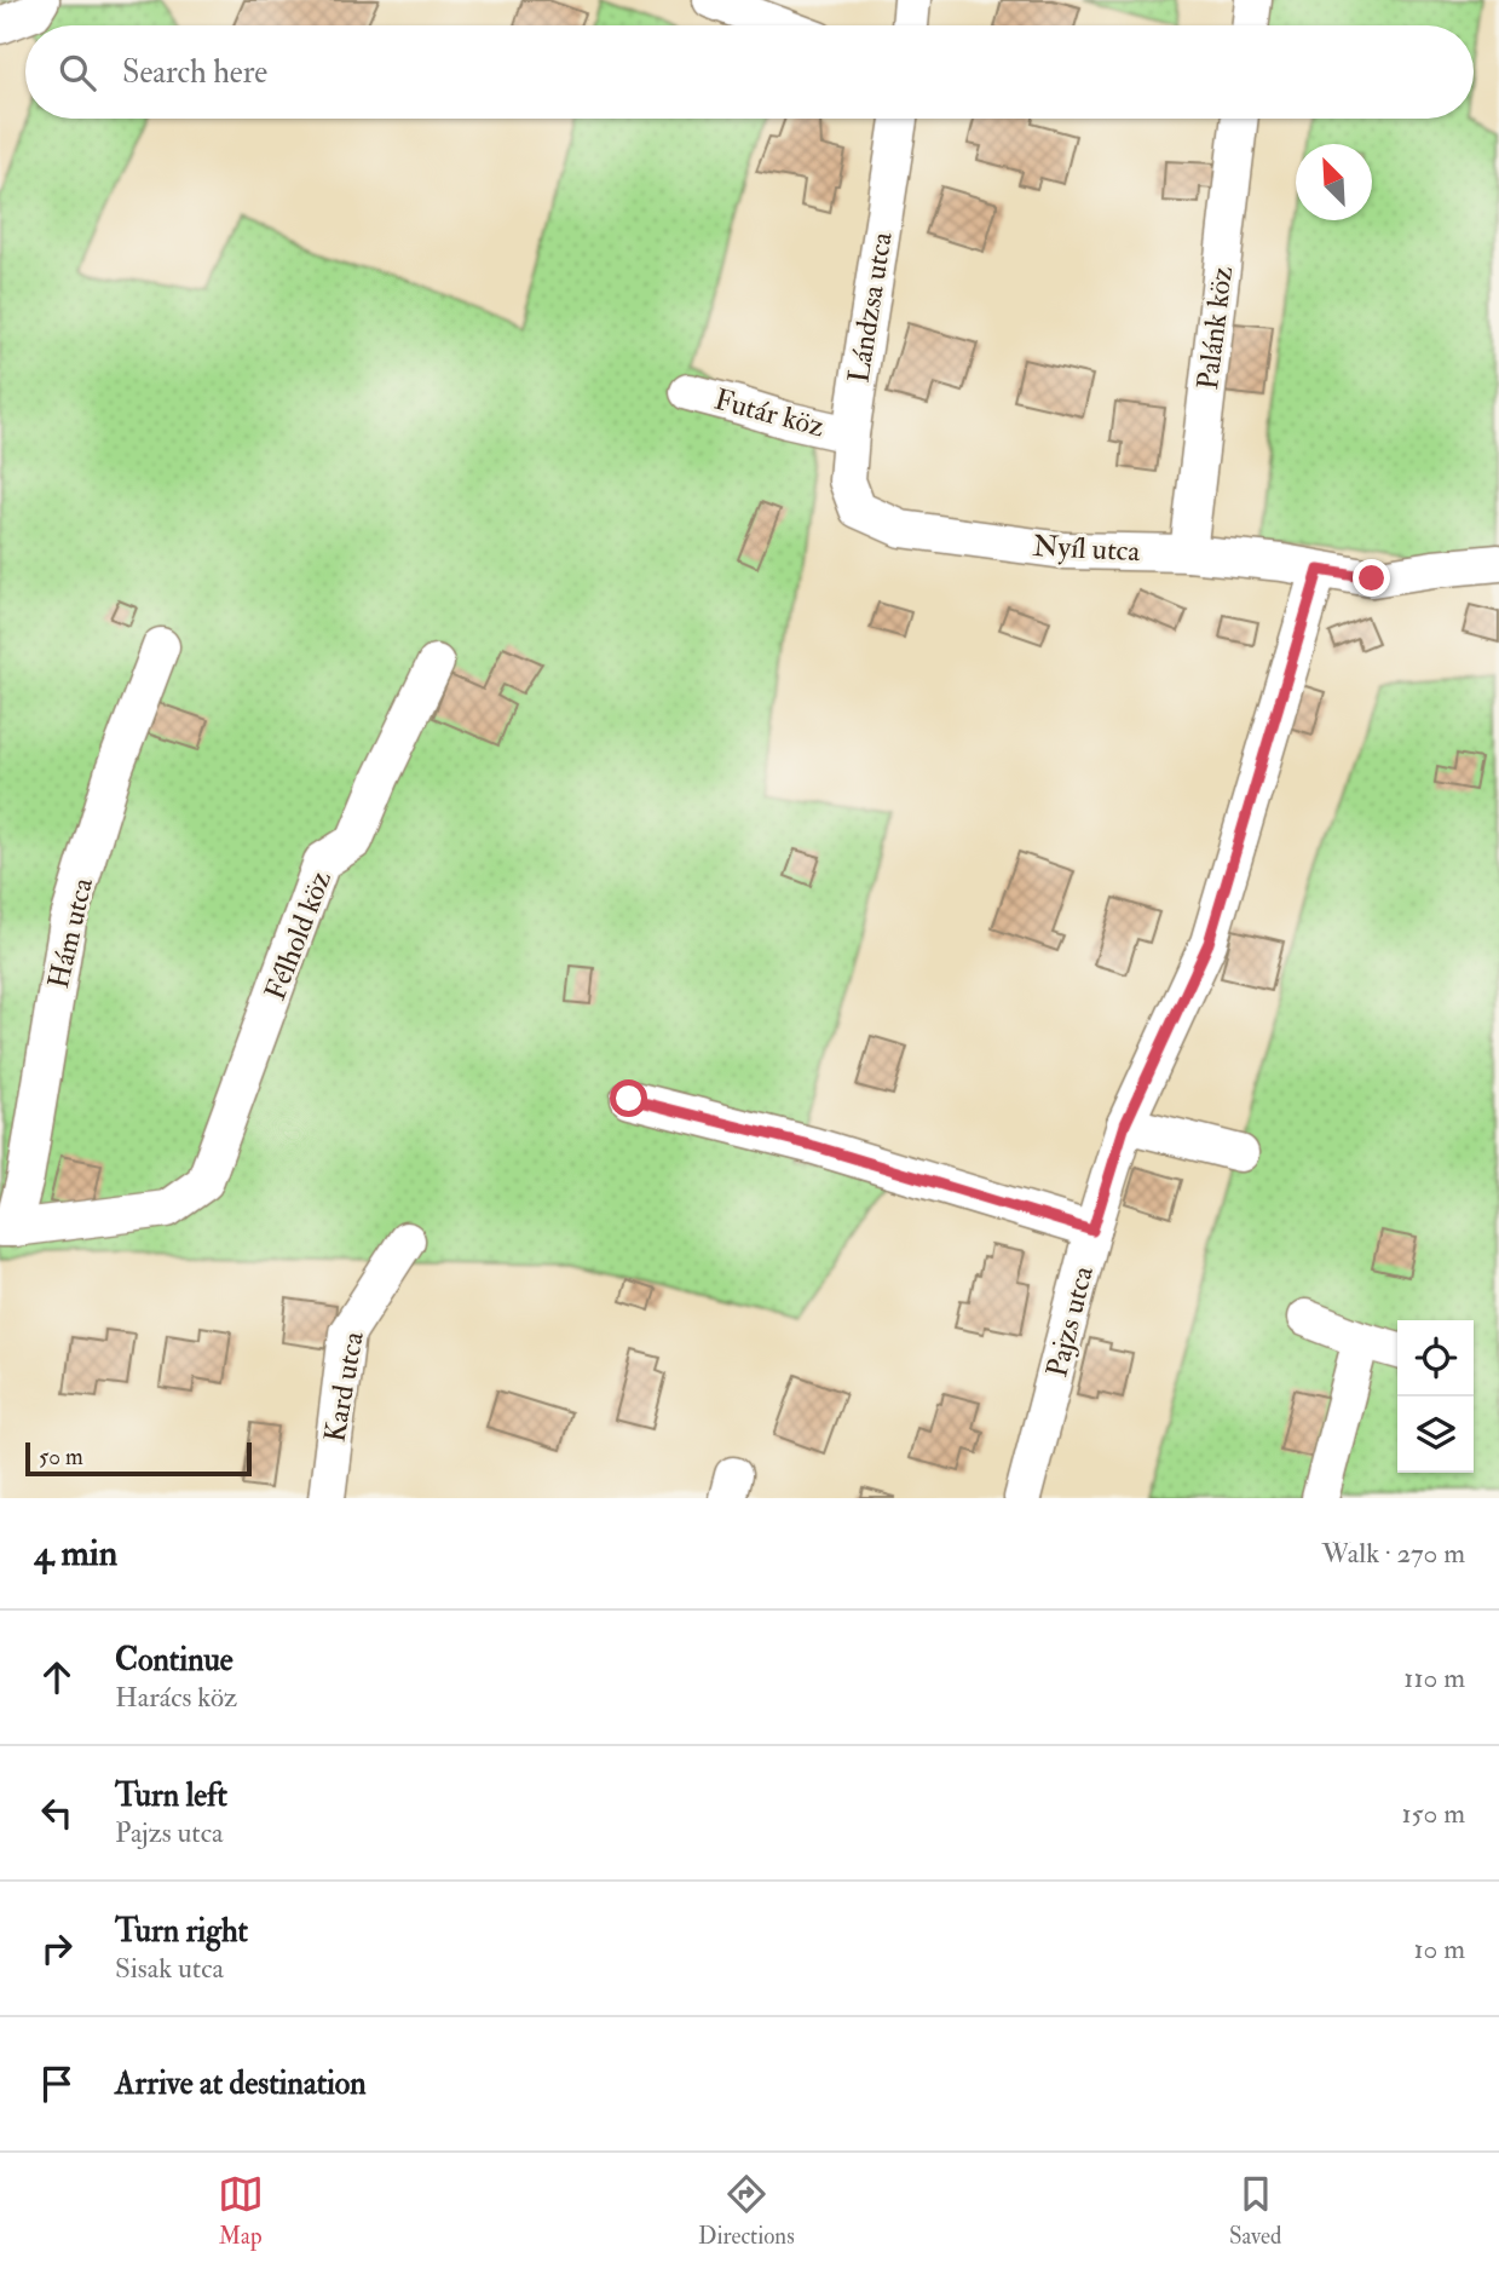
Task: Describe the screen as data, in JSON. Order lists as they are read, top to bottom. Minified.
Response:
{"streets":{"street":["Lándzsa utca","Palánk köz","Futár köz","Nyíl utca","Hám utca","Félhold köz","Pajzs utca","Kard utca"]},"crossings":[["Lándzsa utca","Futár köz"],["Lándzsa utca","Nyíl utca"],["Palánk köz","Nyíl utca"],["Nyíl utca","Pajzs utca"],["Hám utca","Félhold köz"]],"scale_bar":"50 m","north":"top left","page":{"search":"Search here","scale":"50 m","heading":["4 min","Walk · 270 m"],"list":[["Continue","Harács köz","110 m"],["Turn left","Pajzs utca","150 m"],["Turn right","Sisak utca","10 m"],"Arrive at destination"],"nav":["Map","Directions","Saved"]}}
